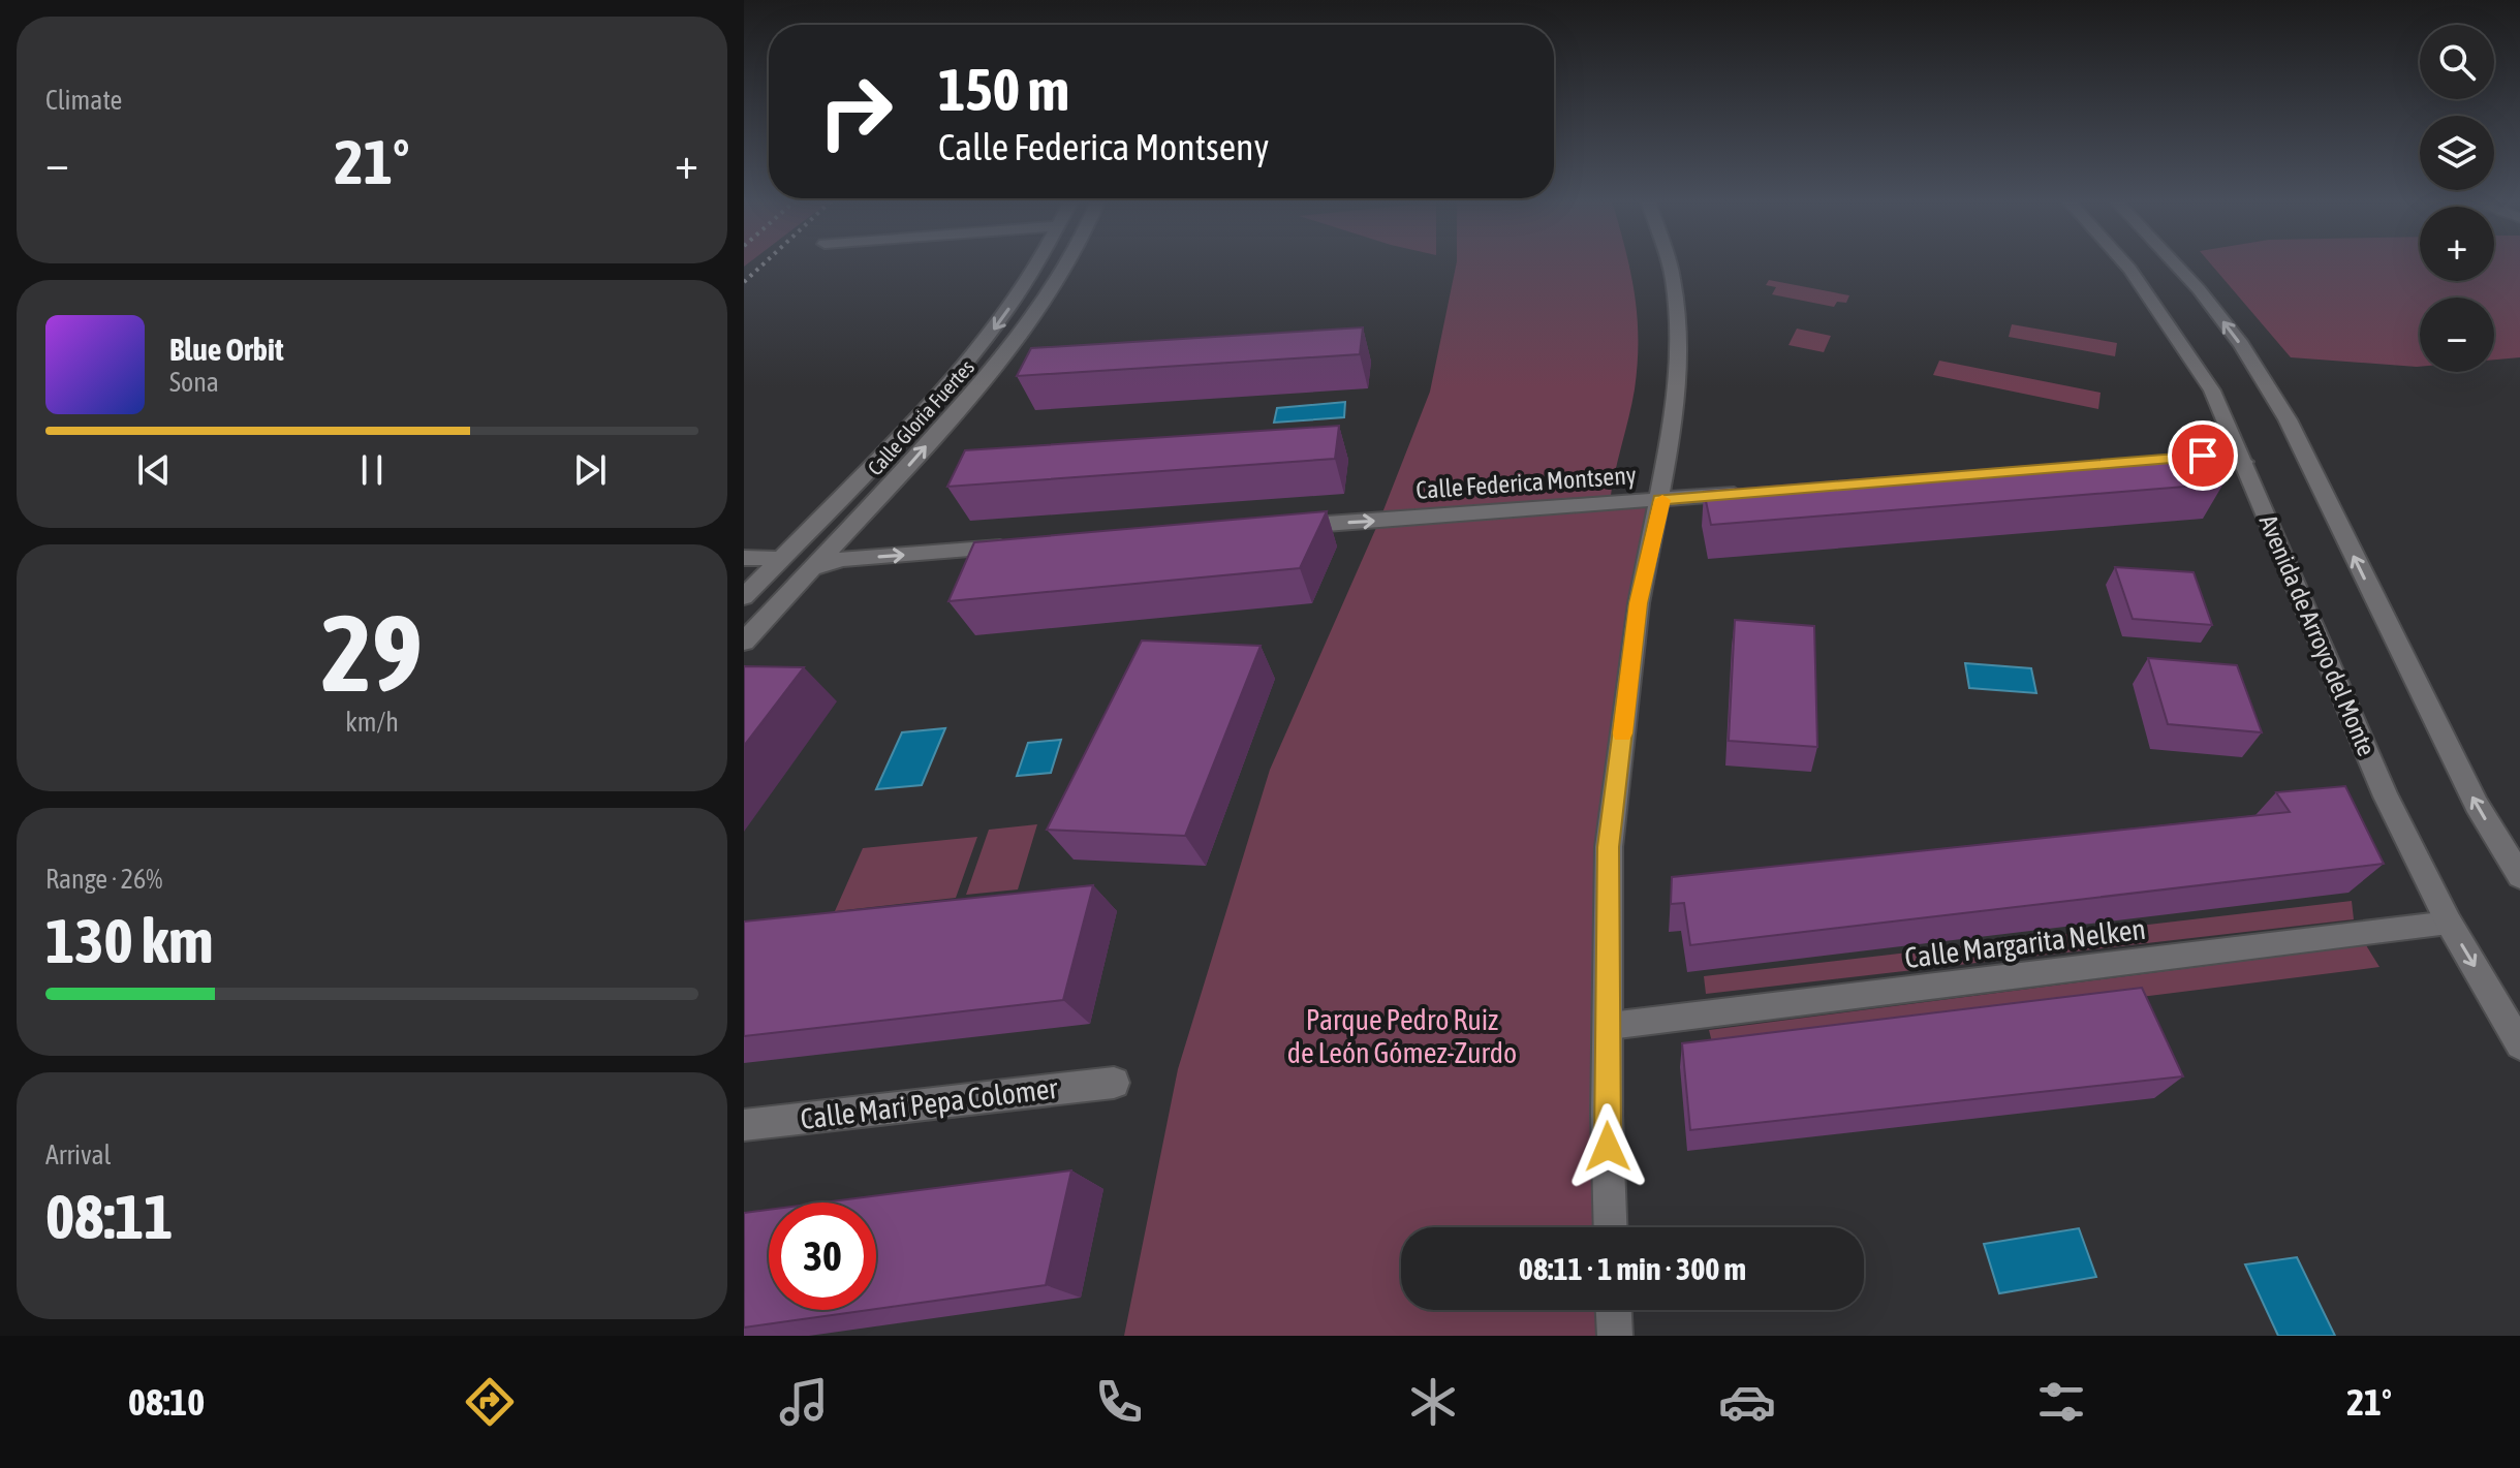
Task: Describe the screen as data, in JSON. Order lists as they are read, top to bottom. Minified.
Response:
{"streets":{"street":["Calle Gloria Fuertes","Calle Federica Montseny","Avenida de Arroyo del Monte","Calle Margarita Nelken","Calle Mari Pepa Colomer"]},"crossings":[["Avenida de Arroyo del Monte","Calle Margarita Nelken"]],"one_way":["Calle Federica Montseny"],"parks":["Parque Pedro Ruiz de León Gómez-Zurdo"],"page":{"tile":["Climate",["29","km/h"],["Range · 26%","130 km"],["Arrival","08:11"]],"map_buttons":["+","−"],"turn":["150 m","Calle Federica Montseny"],"heat":["−","21°","+"],"song":["Blue Orbit","Sona"],"limit":"30","trip":"08:11 · 1 min · 300 m","tabs":["08:10","21°"]}}
